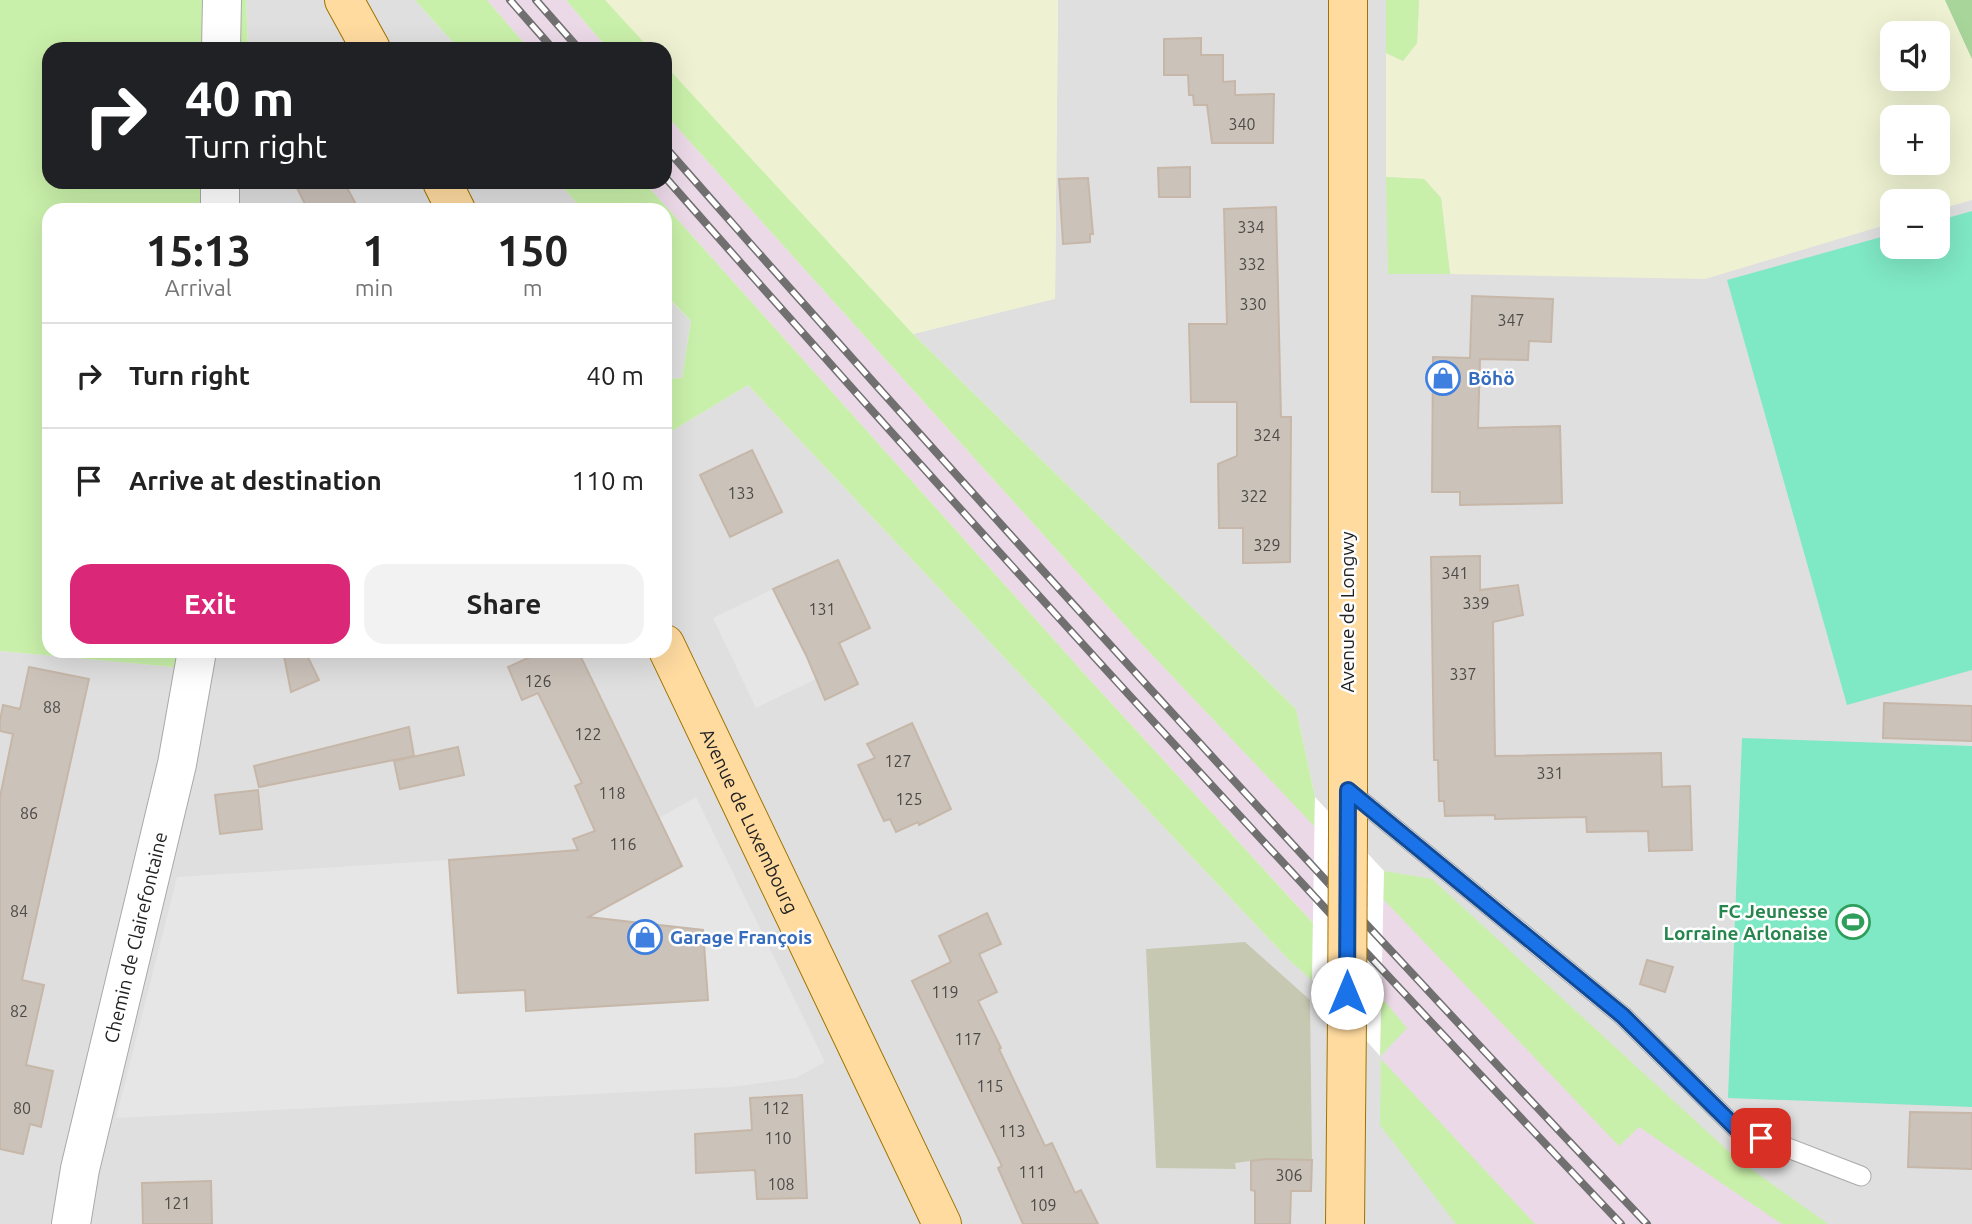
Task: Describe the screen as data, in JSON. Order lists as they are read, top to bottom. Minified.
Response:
{"streets":{"main road":["Avenue de Longwy","Avenue de Luxembourg"],"street":["Chemin de Clairefontaine"]},"places":{"shop":["Böhö","Garage François"],"sports":["FC Jeunesse Lorraine Arlonaise"]},"house_numbers":["340","334","332","330","347","324","133","322","329","341","339","131","337","126","88","122","127","331","118","125","86","116","84","119","82","117","115","80","112","113","110","111","306","108","121","109"],"page":{"map_buttons":["+","−"],"turn":["40 m","Turn right"],"eta":["15:13","Arrival","1","min","150","m"],"list":[{"name":"Turn right","value":"40 m"},{"name":"Arrive at destination","value":"110 m"}],"buttons":["Exit","Share"]}}
